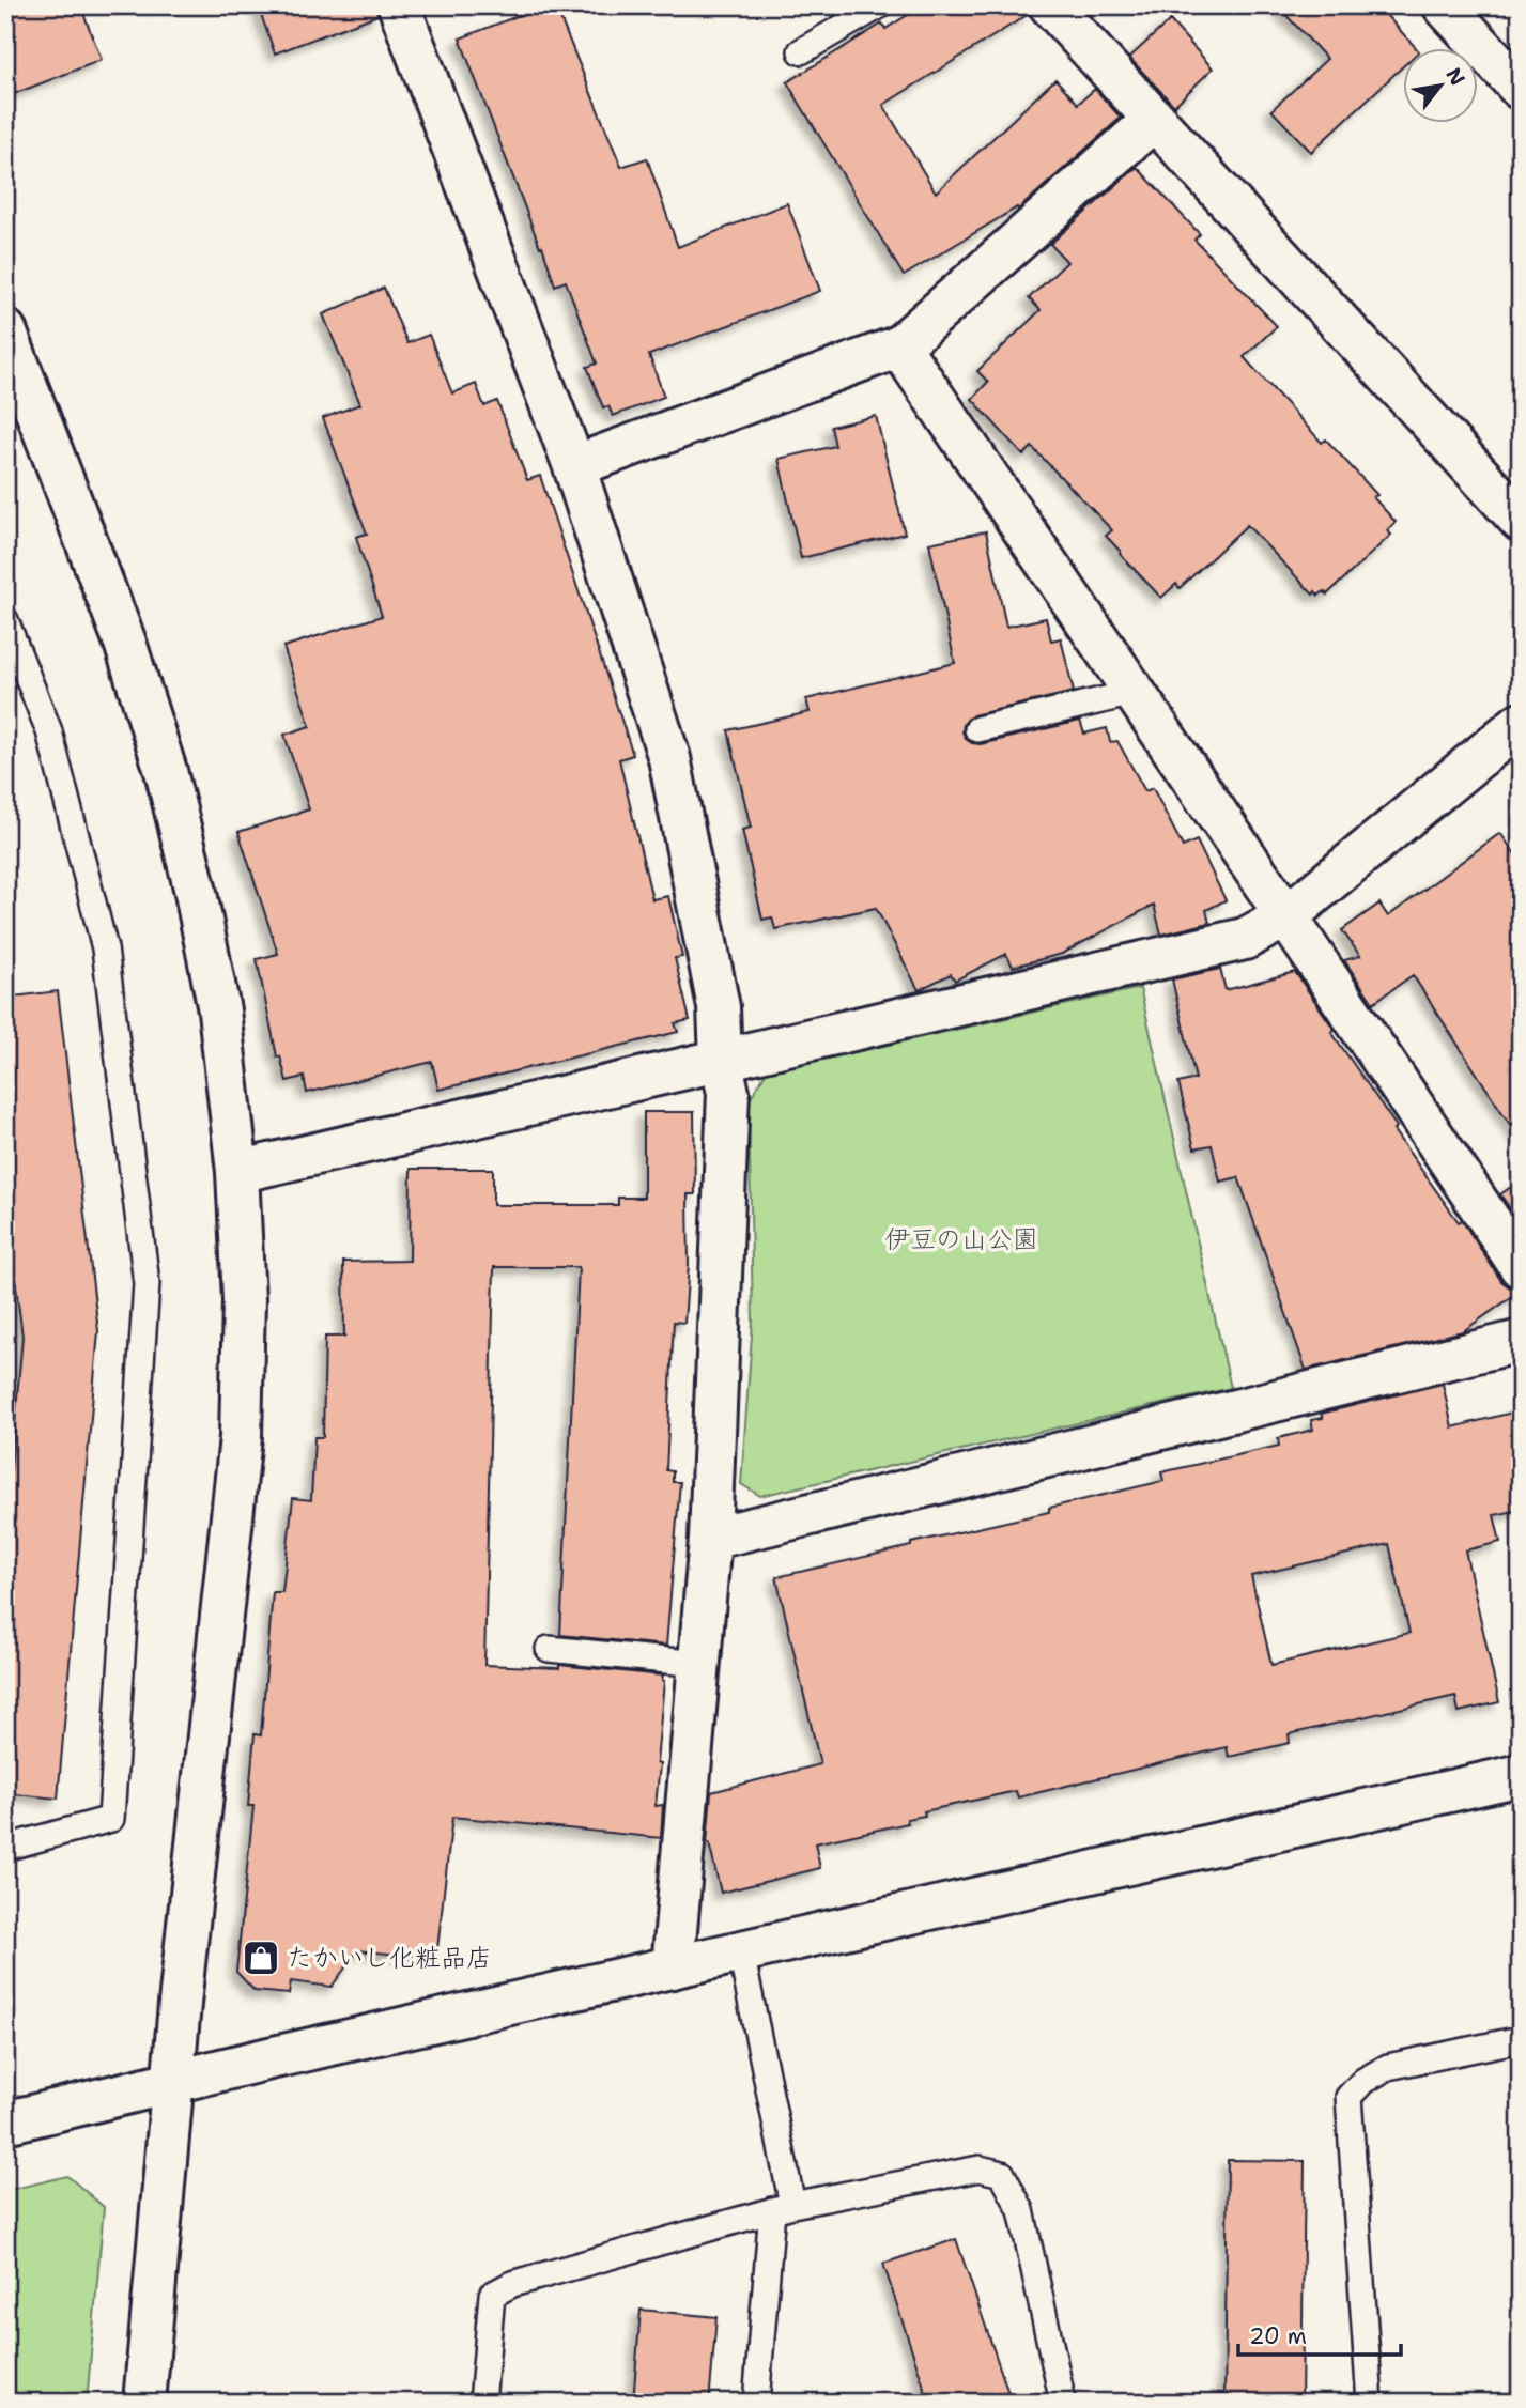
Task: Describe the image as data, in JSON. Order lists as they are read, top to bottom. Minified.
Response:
{"parks":["伊豆の山公園"],"places":{"shop":["たかいし化粧品店"]},"scale_bar":"20 m","north":"top right"}
